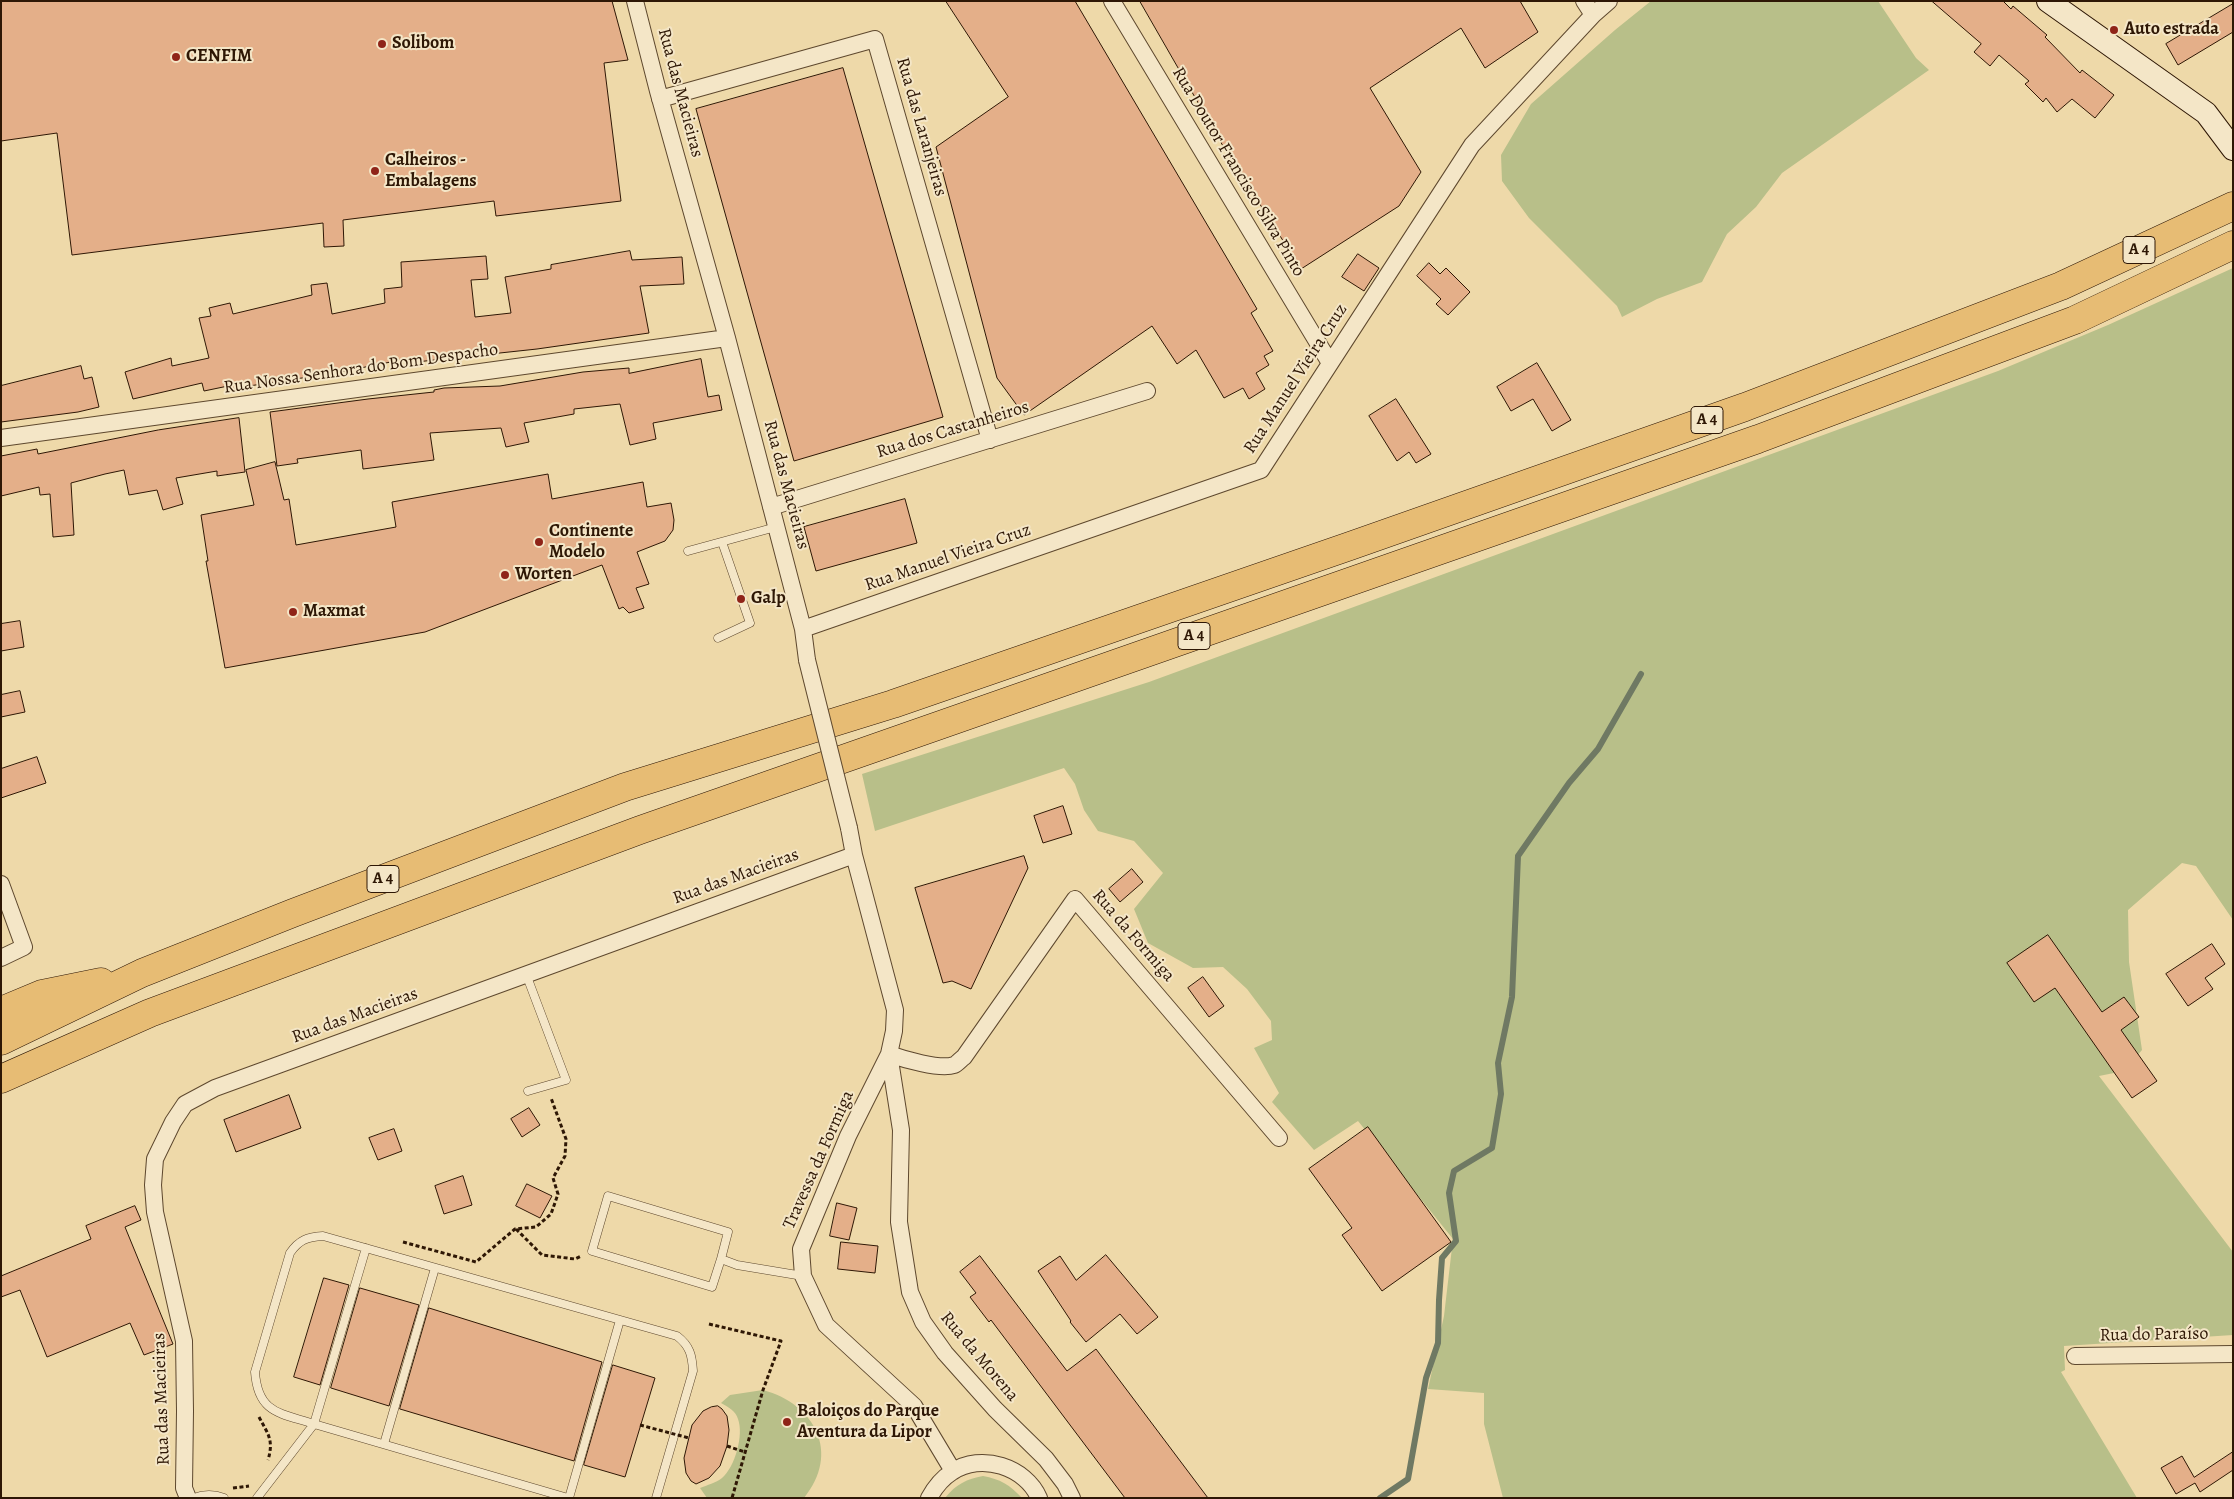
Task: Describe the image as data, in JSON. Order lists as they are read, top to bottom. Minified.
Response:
{"streets":{"highway":["A 4"],"street":["Rua das Macieiras","Rua das Laranjeiras","Rua Doutor Francisco Silva Pinto","Rua Nossa Senhora do Bom Despacho","Rua Manuel Vieira Cruz","Rua dos Castanheiros","Rua da Formiga","Travessa da Formiga","Rua do Paraíso","Rua da Morena"]},"crossings":[["Rua das Macieiras","Rua das Laranjeiras"],["Rua das Macieiras","Rua Nossa Senhora do Bom Despacho"],["Rua das Macieiras","Rua Manuel Vieira Cruz"],["Rua das Macieiras","Rua dos Castanheiros"],["Rua das Laranjeiras","Rua dos Castanheiros"],["Rua Doutor Francisco Silva Pinto","Rua Manuel Vieira Cruz"],["Rua da Formiga","Travessa da Formiga"],["Rua da Formiga","Rua da Morena"],["Travessa da Formiga","Rua da Morena"]],"places":["Auto estrada","Solibom","CENFIM","Calheiros - Embalagens","Continente Modelo","Worten","Galp","Maxmat","Baloiços do Parque Aventura da Lipor"]}
